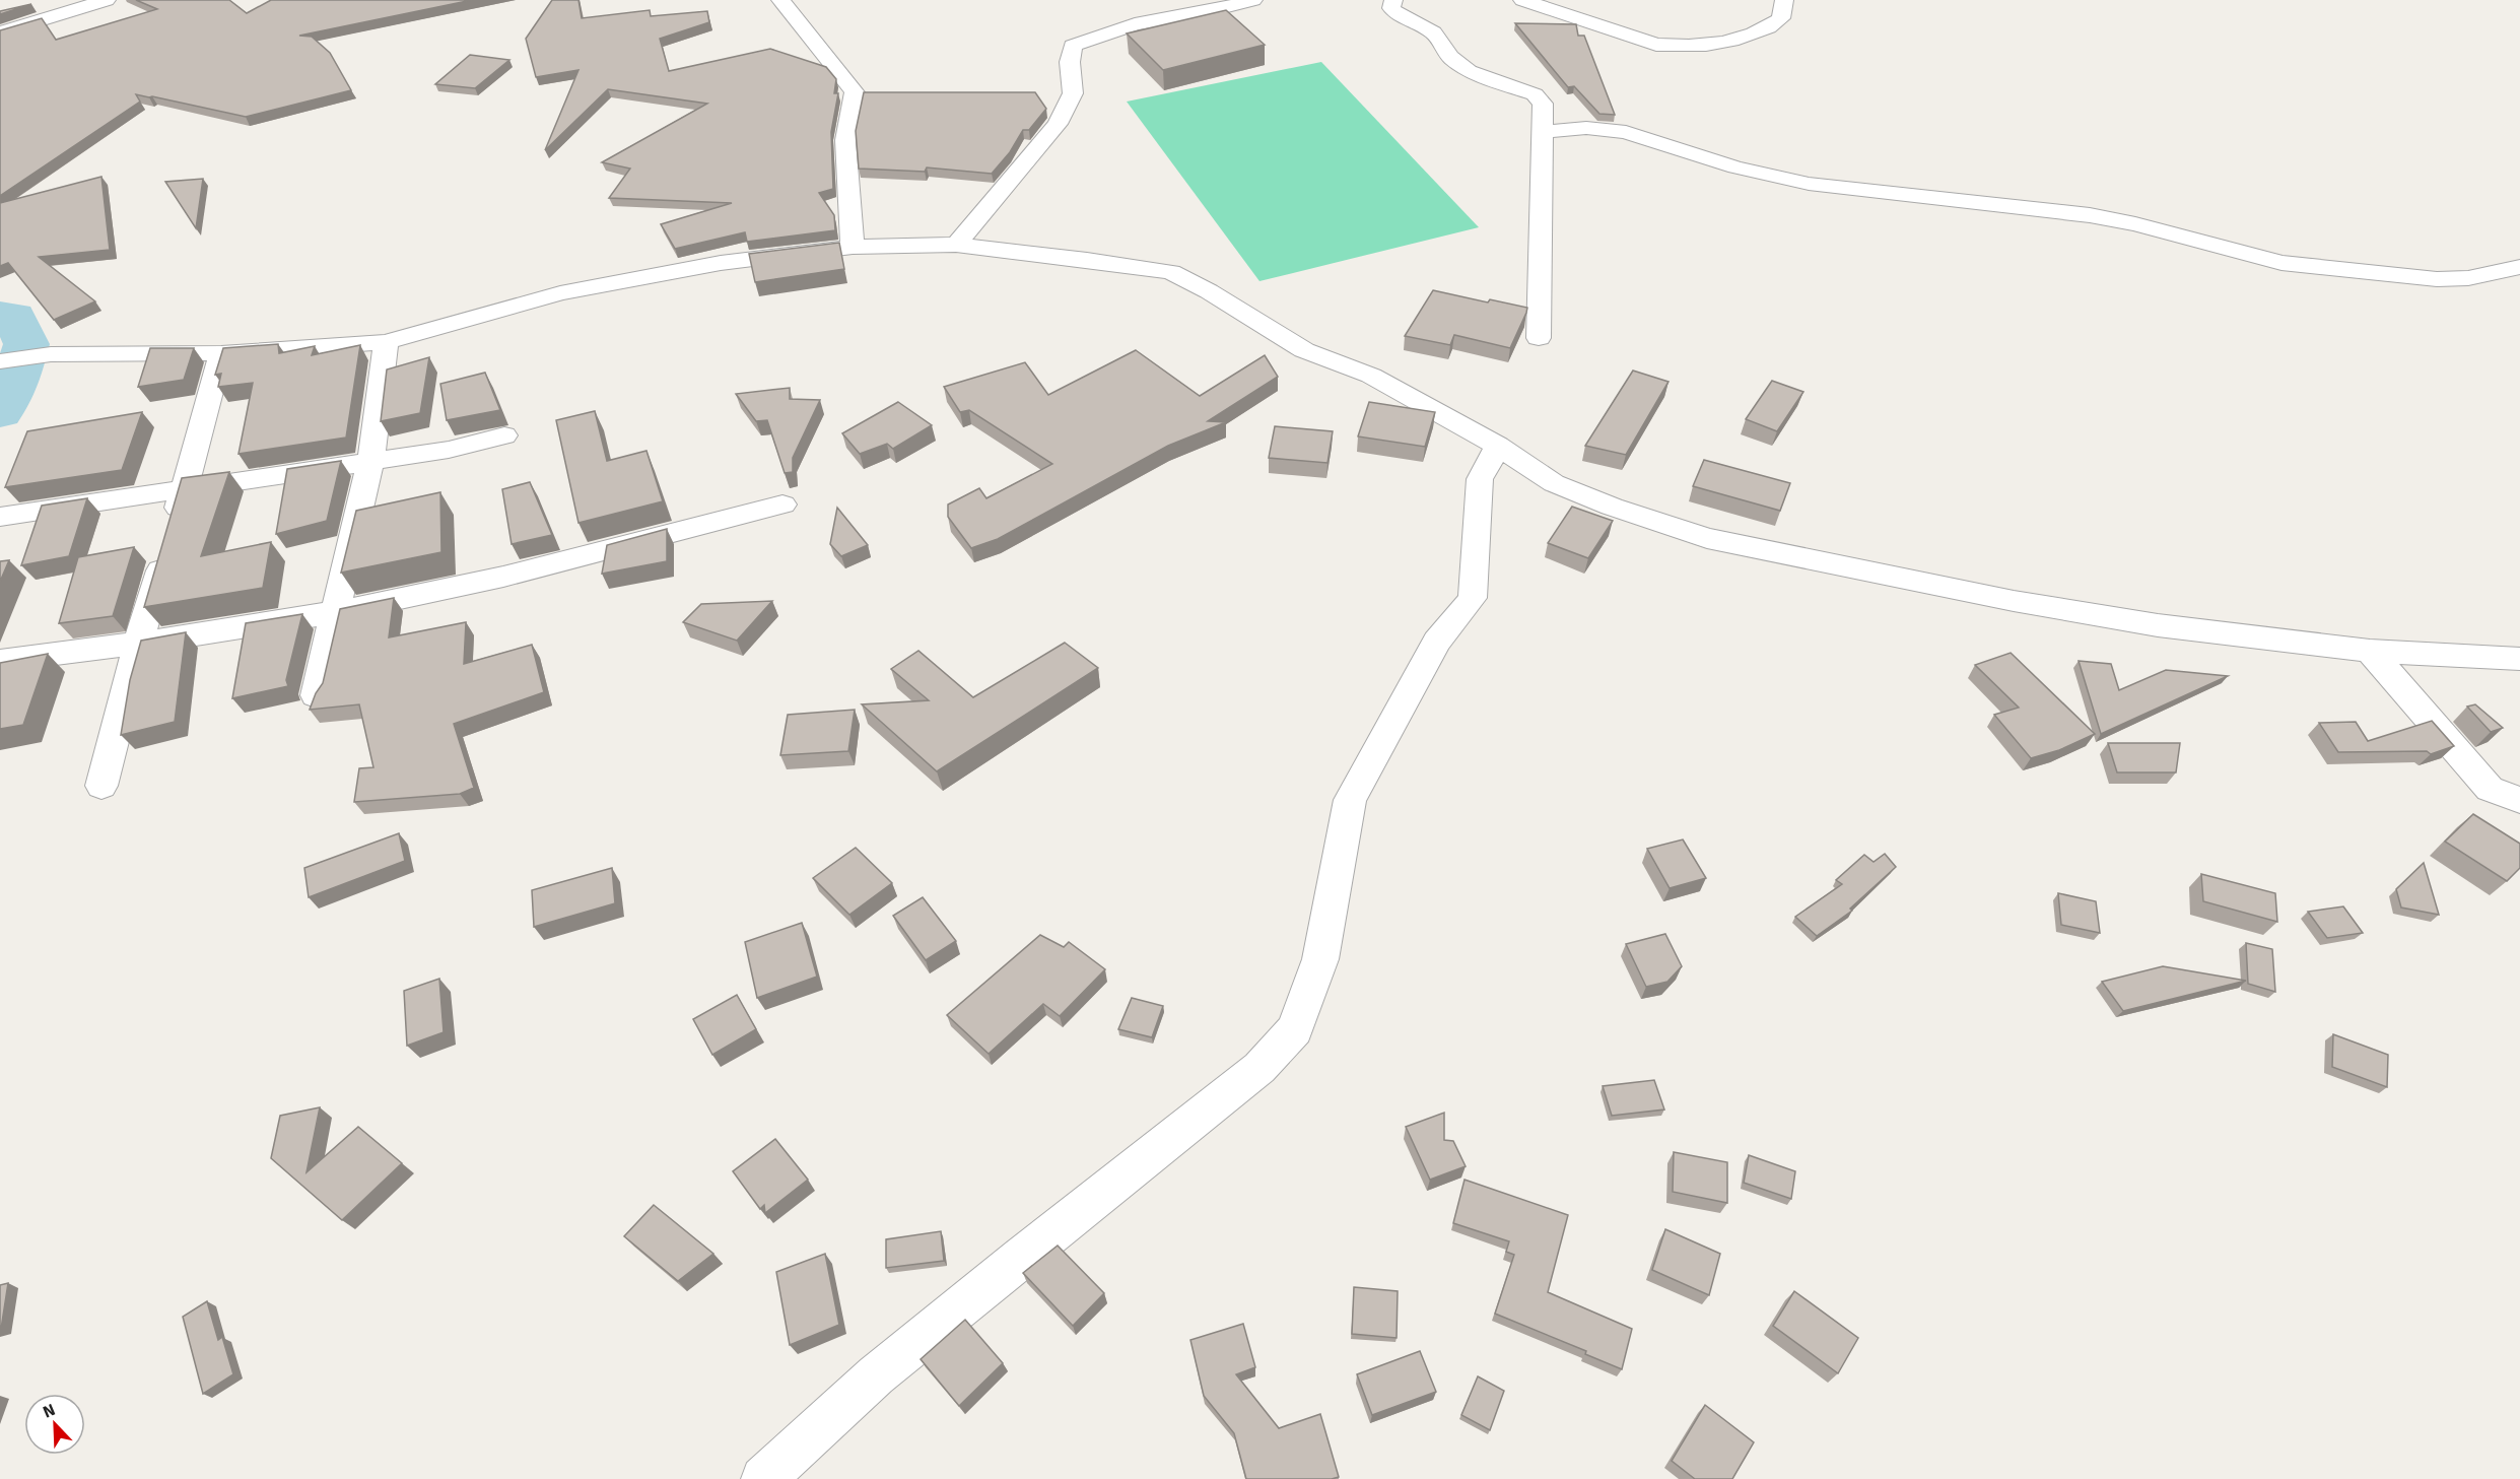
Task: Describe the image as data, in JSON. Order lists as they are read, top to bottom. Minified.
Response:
{"north":"top left"}
